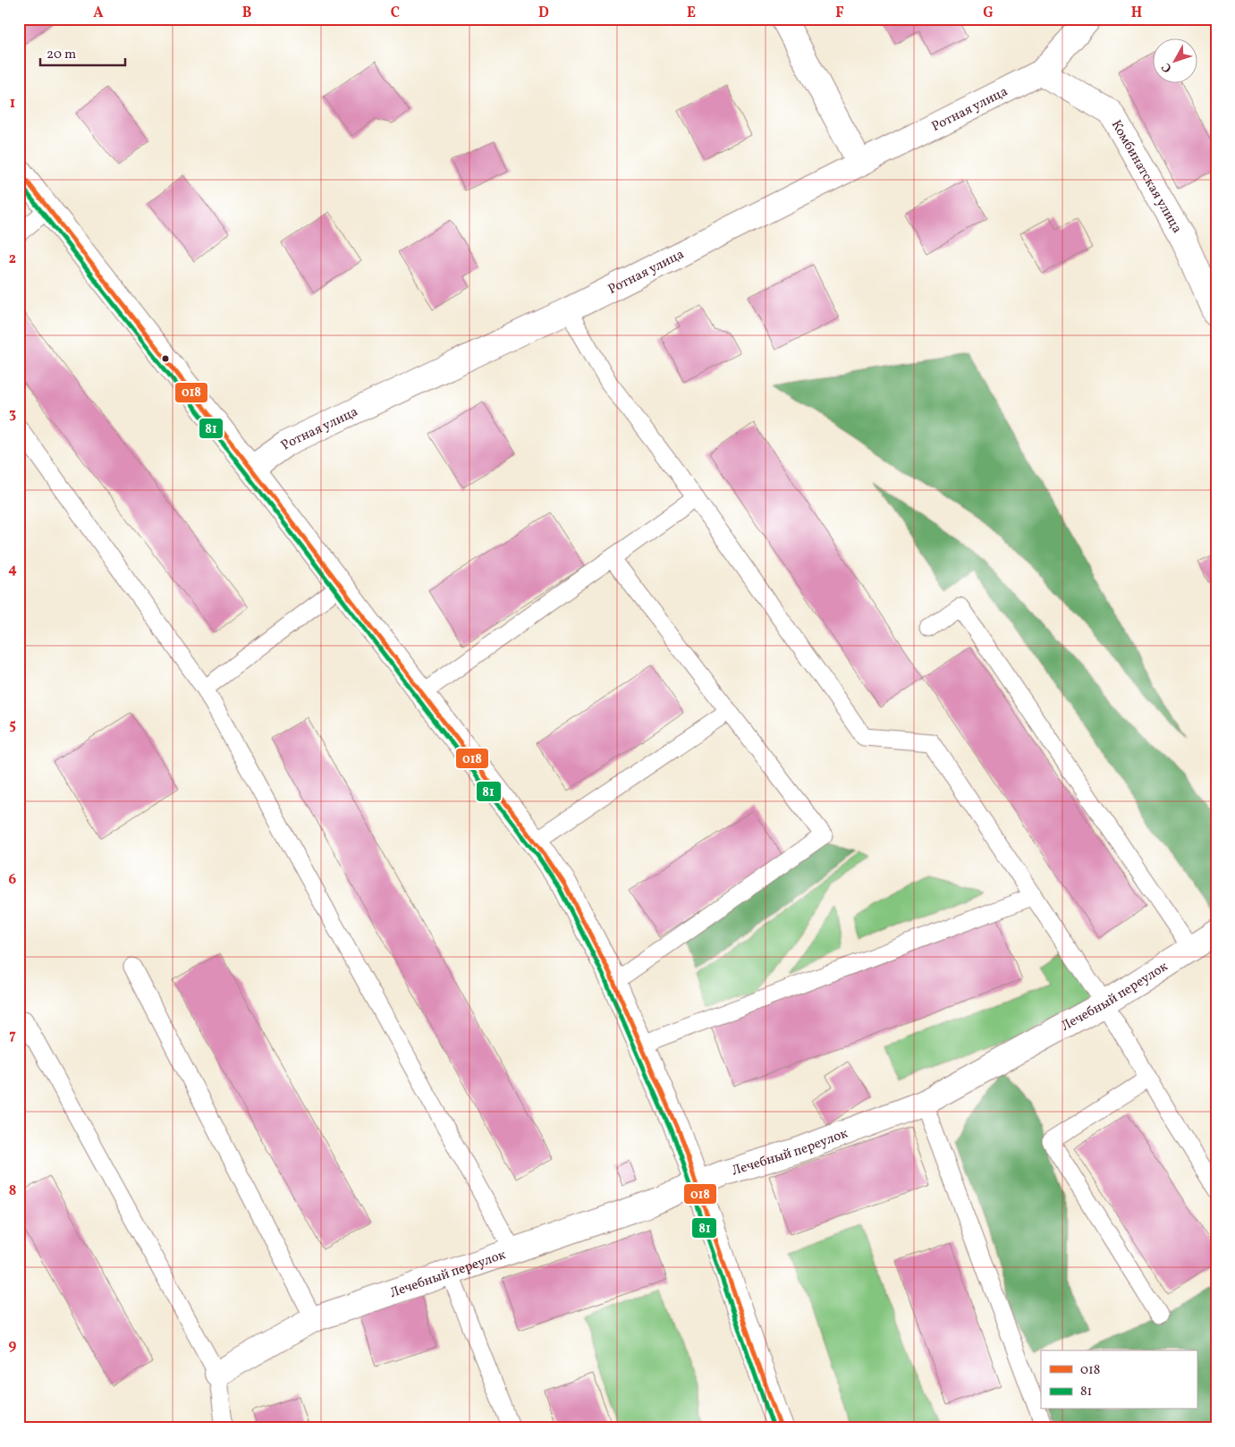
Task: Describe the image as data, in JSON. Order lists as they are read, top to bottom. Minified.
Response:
{"streets":{"street":["Ротная улица","Комбинатская улица","Лечебный переулок"]},"crossings":[["Ротная улица","Комбинатская улица"]],"lines":["transit line 018","transit line 81"],"legend":["018","81"],"scale_bar":"20 m","north":"bottom left","grid":{"columns":["A","B","C","D","E","F","G","H"],"rows":["1","2","3","4","5","6","7","8","9"]}}
